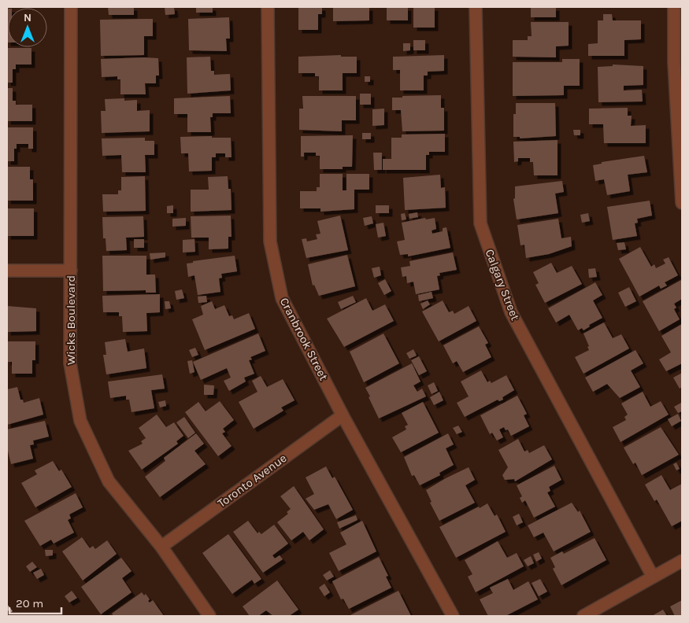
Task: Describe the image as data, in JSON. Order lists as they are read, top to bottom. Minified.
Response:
{"streets":{"street":["Calgary Street","Wicks Boulevard","Cranbrook Street","Toronto Avenue"]},"crossings":[["Wicks Boulevard","Toronto Avenue"],["Cranbrook Street","Toronto Avenue"]],"scale_bar":"20 m","north":"top"}
